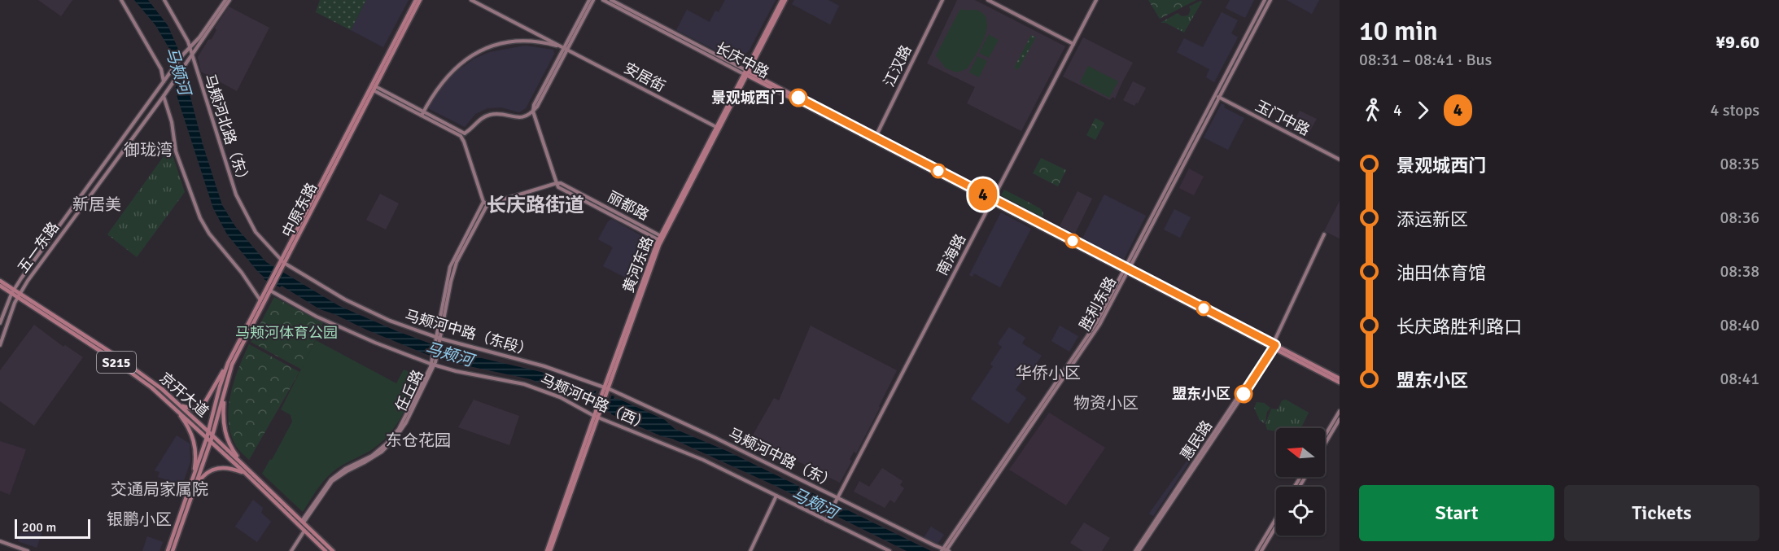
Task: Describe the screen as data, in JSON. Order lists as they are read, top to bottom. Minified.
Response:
{"streets":{"main road":["长庆中路","中原东路","黄河东路","S215","京开大道"],"street":["江汉路","安居街","玉门中路","马颊河北路（东）","丽都路","五一东路","南海路","胜利东路","马颊河中路（东段）","任丘路","马颊河中路（西）","惠民路","马颊河中路（东）"]},"crossings":[["长庆中路","江汉路"],["长庆中路","南海路"],["长庆中路","黄河东路"],["长庆中路","胜利东路"],["长庆中路","惠民路"],["安居街","黄河东路"],["玉门中路","胜利东路"],["马颊河北路（东）","中原东路"],["马颊河北路（东）","五一东路"],["马颊河北路（东）","马颊河中路（东段）"],["丽都路","黄河东路"],["中原东路","马颊河中路（东段）"],["中原东路","京开大道"],["中原东路","马颊河中路（西）"],["五一东路","京开大道"],["南海路","马颊河中路（西）"],["南海路","马颊河中路（东）"],["黄河东路","马颊河中路（东段）"],["黄河东路","马颊河中路（西）"],["黄河东路","马颊河中路（东）"],["胜利东路","马颊河中路（东）"],["马颊河中路（东段）","任丘路"],["马颊河中路（东段）","马颊河中路（东）"],["任丘路","京开大道"],["任丘路","马颊河中路（西）"]],"districts":["御珑湾","新居美","长庆路街道","华侨小区","物资小区","东仓花园","交通局家属院","银鹏小区"],"water":["马颊河"],"parks":["马颊河体育公园"],"places":["景观城西门","盟东小区"],"lines":["bus line 4"],"scale_bar":"200 m","north":"left","page":{"on_map":"4","heading":["10 min","08:31 – 08:41 · Bus","¥9.60"],"legs":["4","4","4 stops"],"list":[{"name":"景观城西门","value":"08:35"},{"name":"添运新区","value":"08:36"},{"name":"油田体育馆","value":"08:38"},{"name":"长庆路胜利路口","value":"08:40"},{"name":"盟东小区","value":"08:41"}],"buttons":["Start","Tickets"],"scale":"200 m"}}
